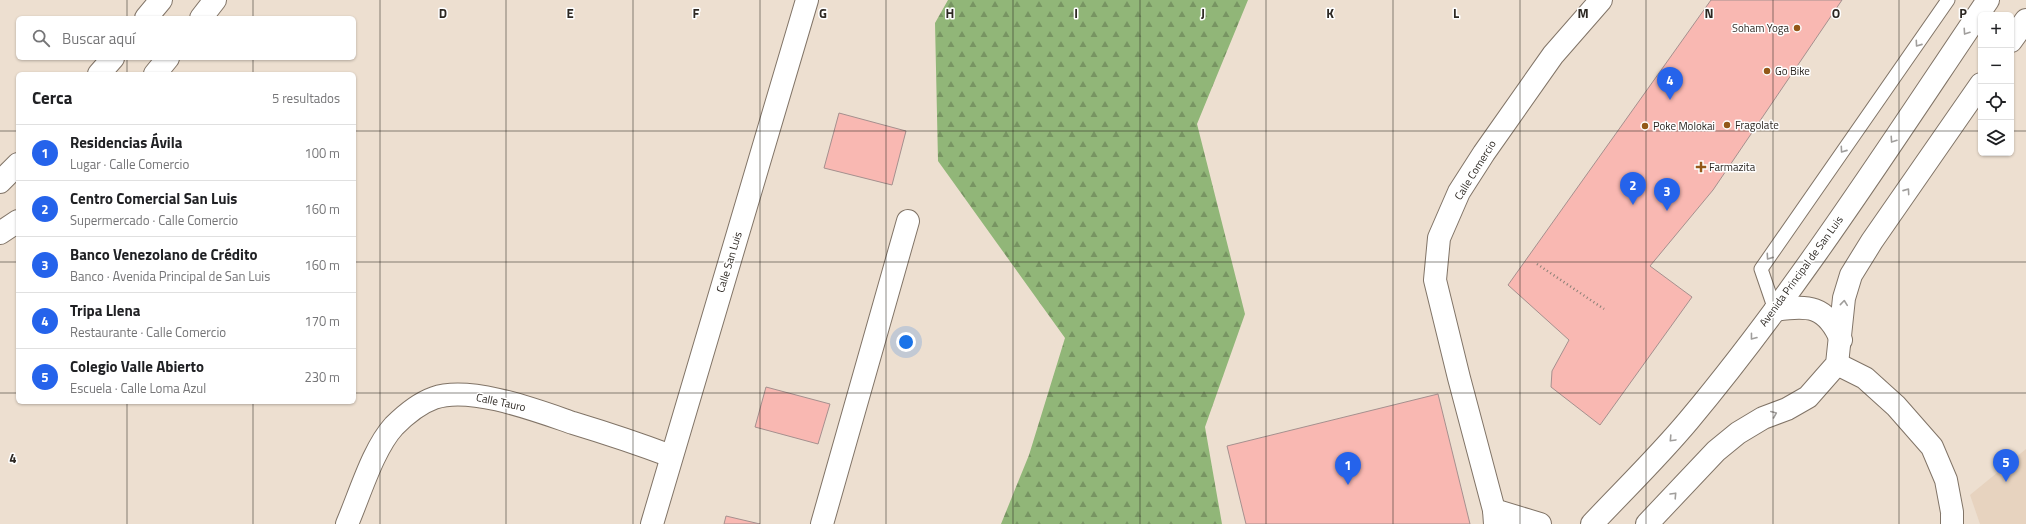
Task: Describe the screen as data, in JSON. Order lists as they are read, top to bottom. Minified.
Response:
{"streets":{"street":["Calle Comercio","Calle San Luis","Avenida Principal de San Luis","Calle Tauro"]},"crossings":[["Calle San Luis","Calle Tauro"]],"places":{"other":["Soham Yoga","Go Bike","Fragolate","Poke Molokai"],"health":["Farmazita"]},"page":{"map_buttons":["+","−"],"search":"Buscar aquí","pins":["4","2","3","5","1"],"heading":["Cerca","5 resultados"],"list":[{"mark":"1","name":"Residencias Ávila","note":"Lugar · Calle Comercio","value":"100 m"},{"mark":"2","name":"Centro Comercial San Luis","note":"Supermercado · Calle Comercio","value":"160 m"},{"mark":"3","name":"Banco Venezolano de Crédito","note":"Banco · Avenida Principal de San Luis","value":"160 m"},{"mark":"4","name":"Tripa Llena","note":"Restaurante · Calle Comercio","value":"170 m"},{"mark":"5","name":"Colegio Valle Abierto","note":"Escuela · Calle Loma Azul","value":"230 m"}]},"grid":{"columns":["D","E","F","G","H","I","J","K","L","M","N","O","P"],"rows":["4"]}}
